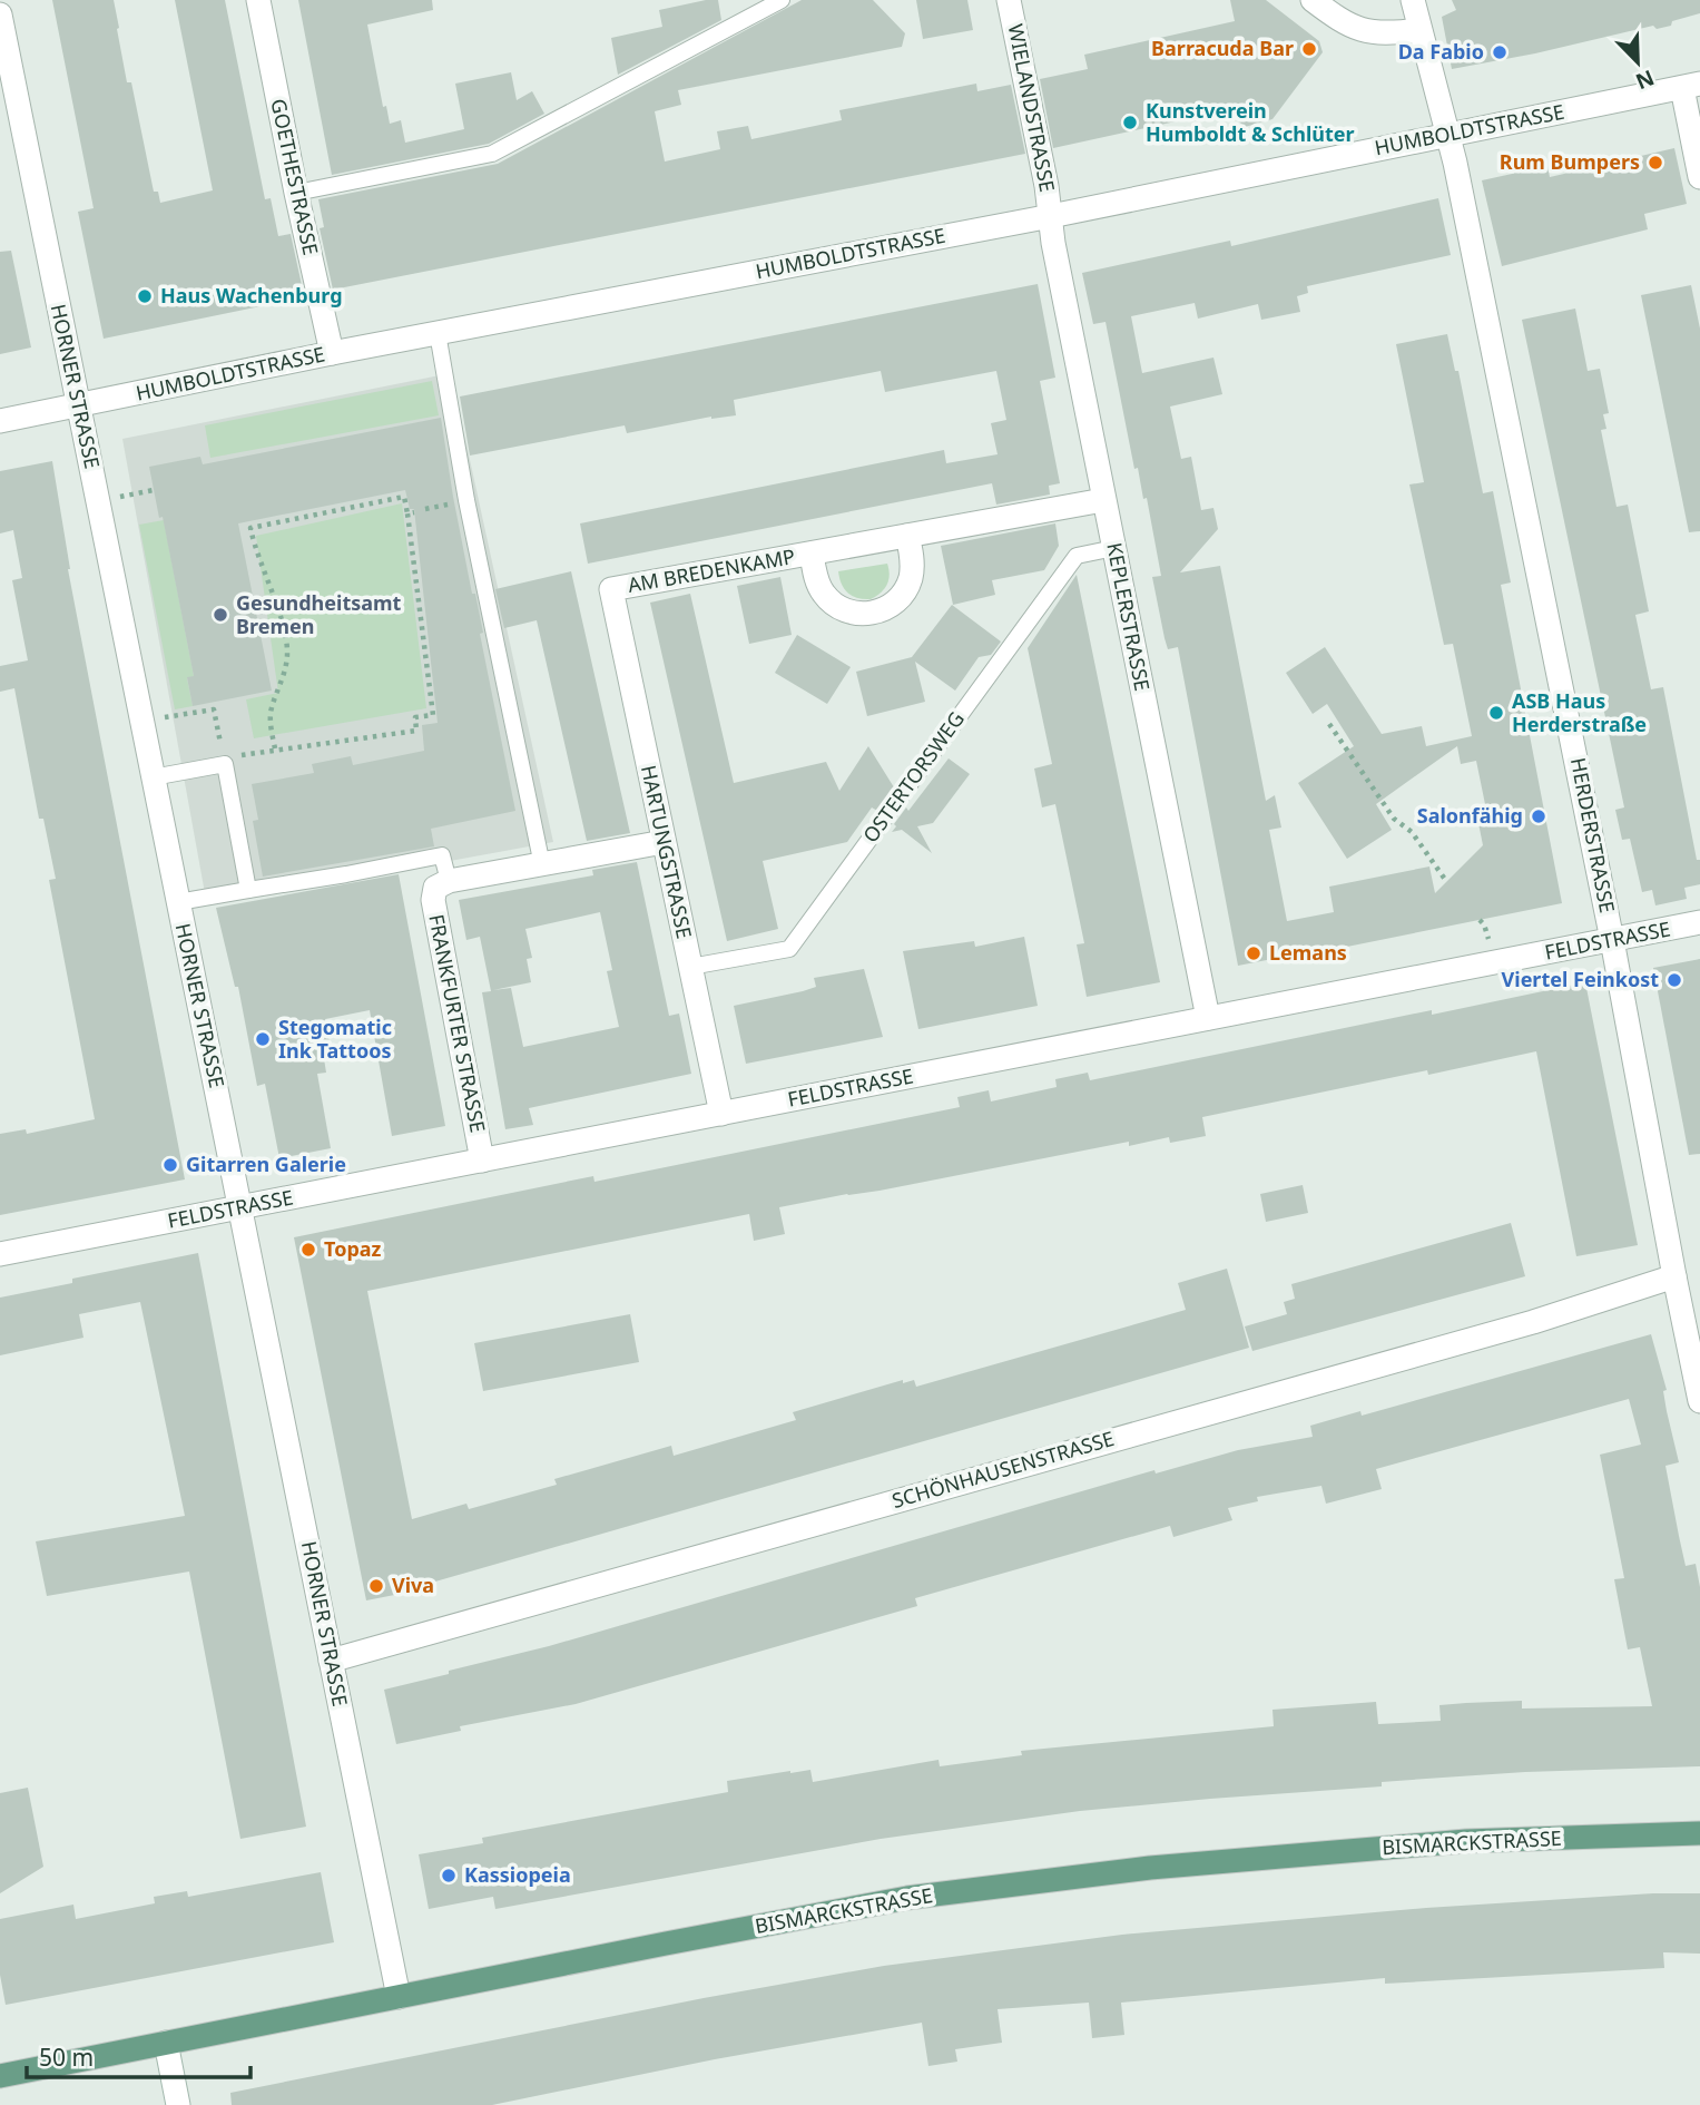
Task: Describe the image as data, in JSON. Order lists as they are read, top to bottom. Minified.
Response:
{"streets":{"main road":["BISMARCKSTRASSE"],"street":["WIELANDSTRASSE","HUMBOLDTSTRASSE","GOETHESTRASSE","HORNER STRASSE","AM BREDENKAMP","KEPLERSTRASSE","HERDERSTRASSE","HARTUNGSTRASSE","FELDSTRASSE","FRANKFURTER STRASSE","SCHÖNHAUSENSTRASSE"],"lane":["OSTERTORSWEG"]},"crossings":[["WIELANDSTRASSE","HUMBOLDTSTRASSE"],["WIELANDSTRASSE","KEPLERSTRASSE"],["HUMBOLDTSTRASSE","GOETHESTRASSE"],["HUMBOLDTSTRASSE","HORNER STRASSE"],["HUMBOLDTSTRASSE","KEPLERSTRASSE"],["HUMBOLDTSTRASSE","HERDERSTRASSE"],["HORNER STRASSE","FELDSTRASSE"],["HORNER STRASSE","SCHÖNHAUSENSTRASSE"],["HORNER STRASSE","BISMARCKSTRASSE"],["AM BREDENKAMP","KEPLERSTRASSE"],["AM BREDENKAMP","HARTUNGSTRASSE"],["KEPLERSTRASSE","OSTERTORSWEG"],["KEPLERSTRASSE","FELDSTRASSE"],["OSTERTORSWEG","HARTUNGSTRASSE"],["HERDERSTRASSE","FELDSTRASSE"],["HERDERSTRASSE","SCHÖNHAUSENSTRASSE"],["HARTUNGSTRASSE","FELDSTRASSE"],["FELDSTRASSE","FRANKFURTER STRASSE"]],"places":["Barracuda Bar","Da Fabio","Kunstverein Humboldt & Schlüter","Rum Bumpers","Haus Wachenburg","Gesundheitsamt Bremen","ASB Haus Herderstraße","Salonfähig","Lemans","Viertel Feinkost","Stegomatic Ink Tattoos","Gitarren Galerie","Topaz","Viva","Kassiopeia"],"scale_bar":"50 m","north":"bottom right"}
